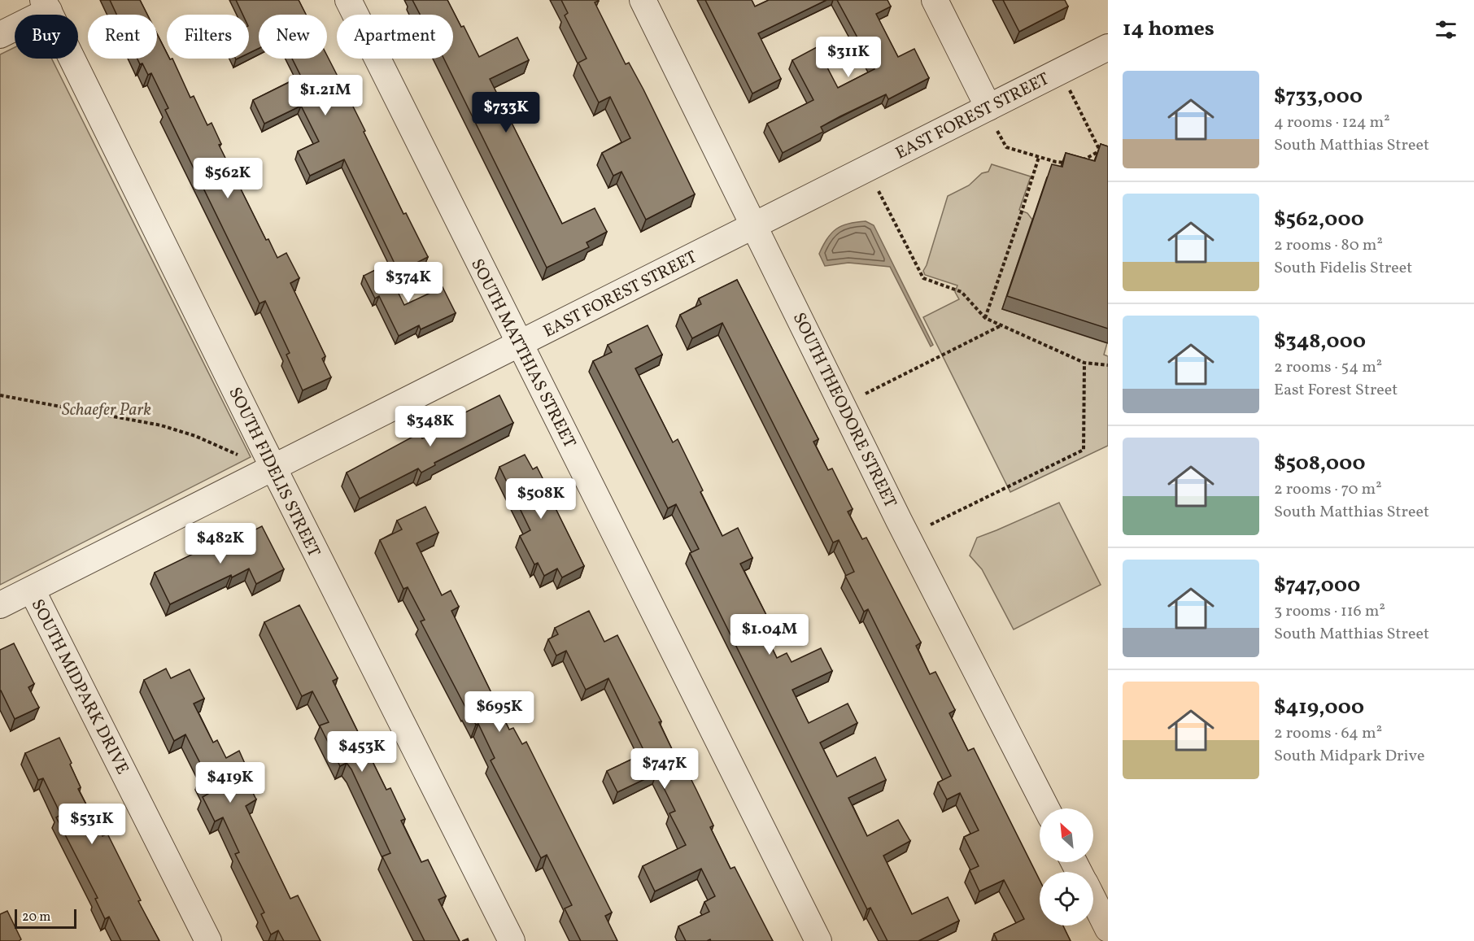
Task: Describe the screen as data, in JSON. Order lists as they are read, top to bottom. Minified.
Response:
{"streets":{"street":["EAST FOREST STREET","SOUTH MATTHIAS STREET","SOUTH THEODORE STREET","SOUTH FIDELIS STREET","SOUTH MIDPARK DRIVE"]},"crossings":[["EAST FOREST STREET","SOUTH MATTHIAS STREET"],["EAST FOREST STREET","SOUTH THEODORE STREET"],["EAST FOREST STREET","SOUTH FIDELIS STREET"],["EAST FOREST STREET","SOUTH MIDPARK DRIVE"]],"parks":["Schaefer Park"],"scale_bar":"20 m","north":"top left","page":{"heading":"14 homes","chip":["Buy","Rent","Filters","New","Apartment"],"price":["$311K","$1.21M","$733K","$562K","$374K","$348K","$508K","$482K","$1.04M","$695K","$453K","$747K","$419K","$531K"],"list":[{"name":"$733,000","note":"4 rooms · 124 m² · South Matthias Street"},{"name":"$562,000","note":"2 rooms · 80 m² · South Fidelis Street"},{"name":"$348,000","note":"2 rooms · 54 m² · East Forest Street"},{"name":"$508,000","note":"2 rooms · 70 m² · South Matthias Street"},{"name":"$747,000","note":"3 rooms · 116 m² · South Matthias Street"},{"name":"$419,000","note":"2 rooms · 64 m² · South Midpark Drive"}],"scale":"20 m"}}
